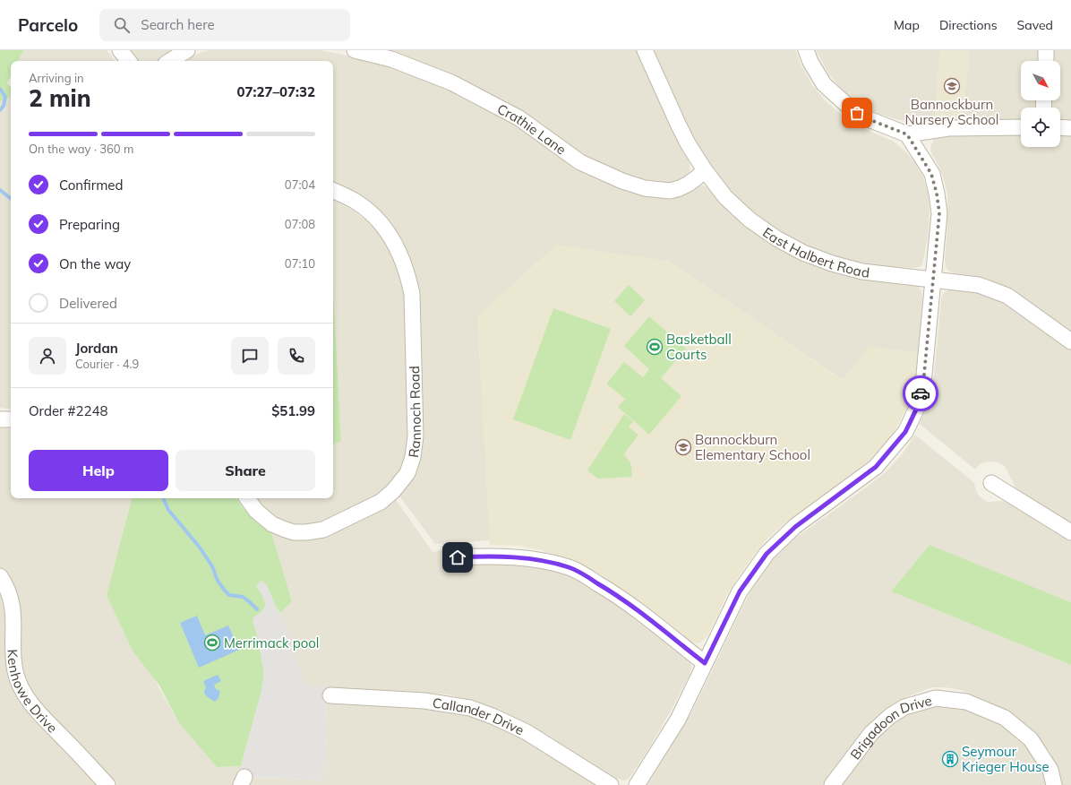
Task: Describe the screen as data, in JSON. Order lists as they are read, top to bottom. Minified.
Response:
{"streets":{"street":["Crathie Lane","East Halbert Road","Rannoch Road","Kenhowe Drive","Callander Drive","Brigadoon Drive"]},"crossings":[["Crathie Lane","East Halbert Road"]],"places":{"school or university":["Bannockburn Nursery School","Bannockburn Elementary School"],"sports":["Basketball Courts","Merrimack pool"],"building":["Seymour Krieger House"]},"north":"bottom right","page":{"header":"Parcelo","search":"Search here","nav":["Map","Directions","Saved"],"heading":["2 min","Arriving in","07:27–07:32"],"panel":["Jordan","Courier · 4.9","Order #2248","$51.99"],"bar":"On the way · 360 m","list":[["Confirmed","07:04"],["Preparing","07:08"],["On the way","07:10"],"Delivered"],"buttons":["Help","Share"]}}
